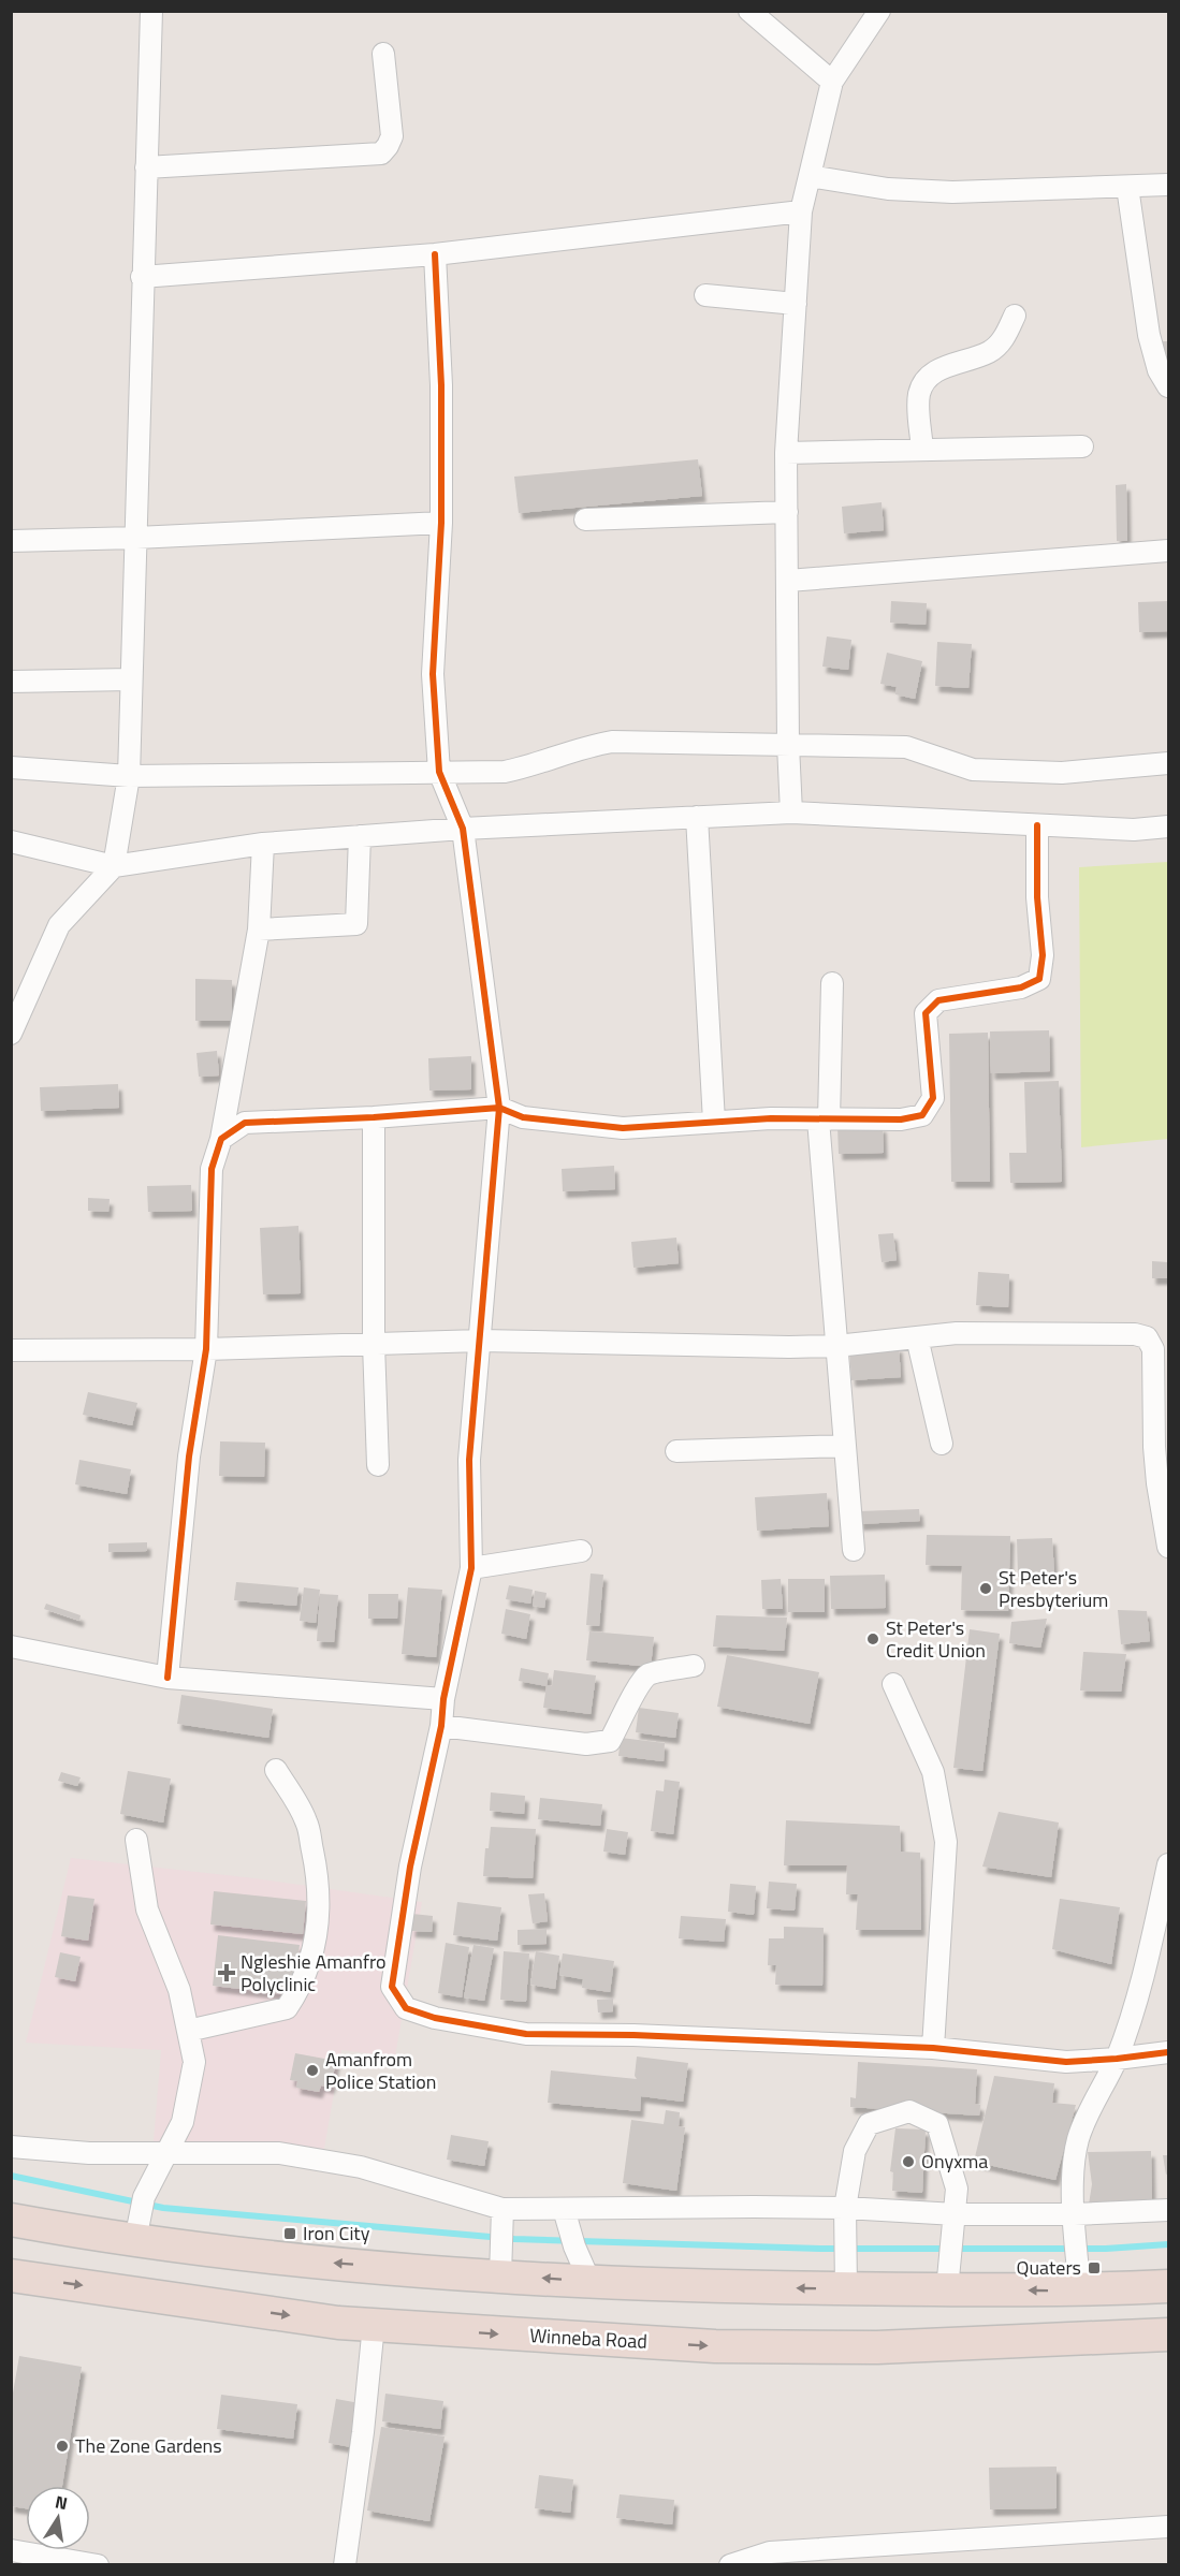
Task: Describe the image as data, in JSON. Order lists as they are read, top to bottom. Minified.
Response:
{"streets":{"highway":["Winneba Road"]},"places":{"other":["St Peter's Presbyterium","St Peter's Credit Union","Amanfrom Police Station","Onyxma","The Zone Gardens"],"health":["Ngleshie Amanfro Polyclinic"],"transit":["Iron City","Quaters"]},"north":"top"}
